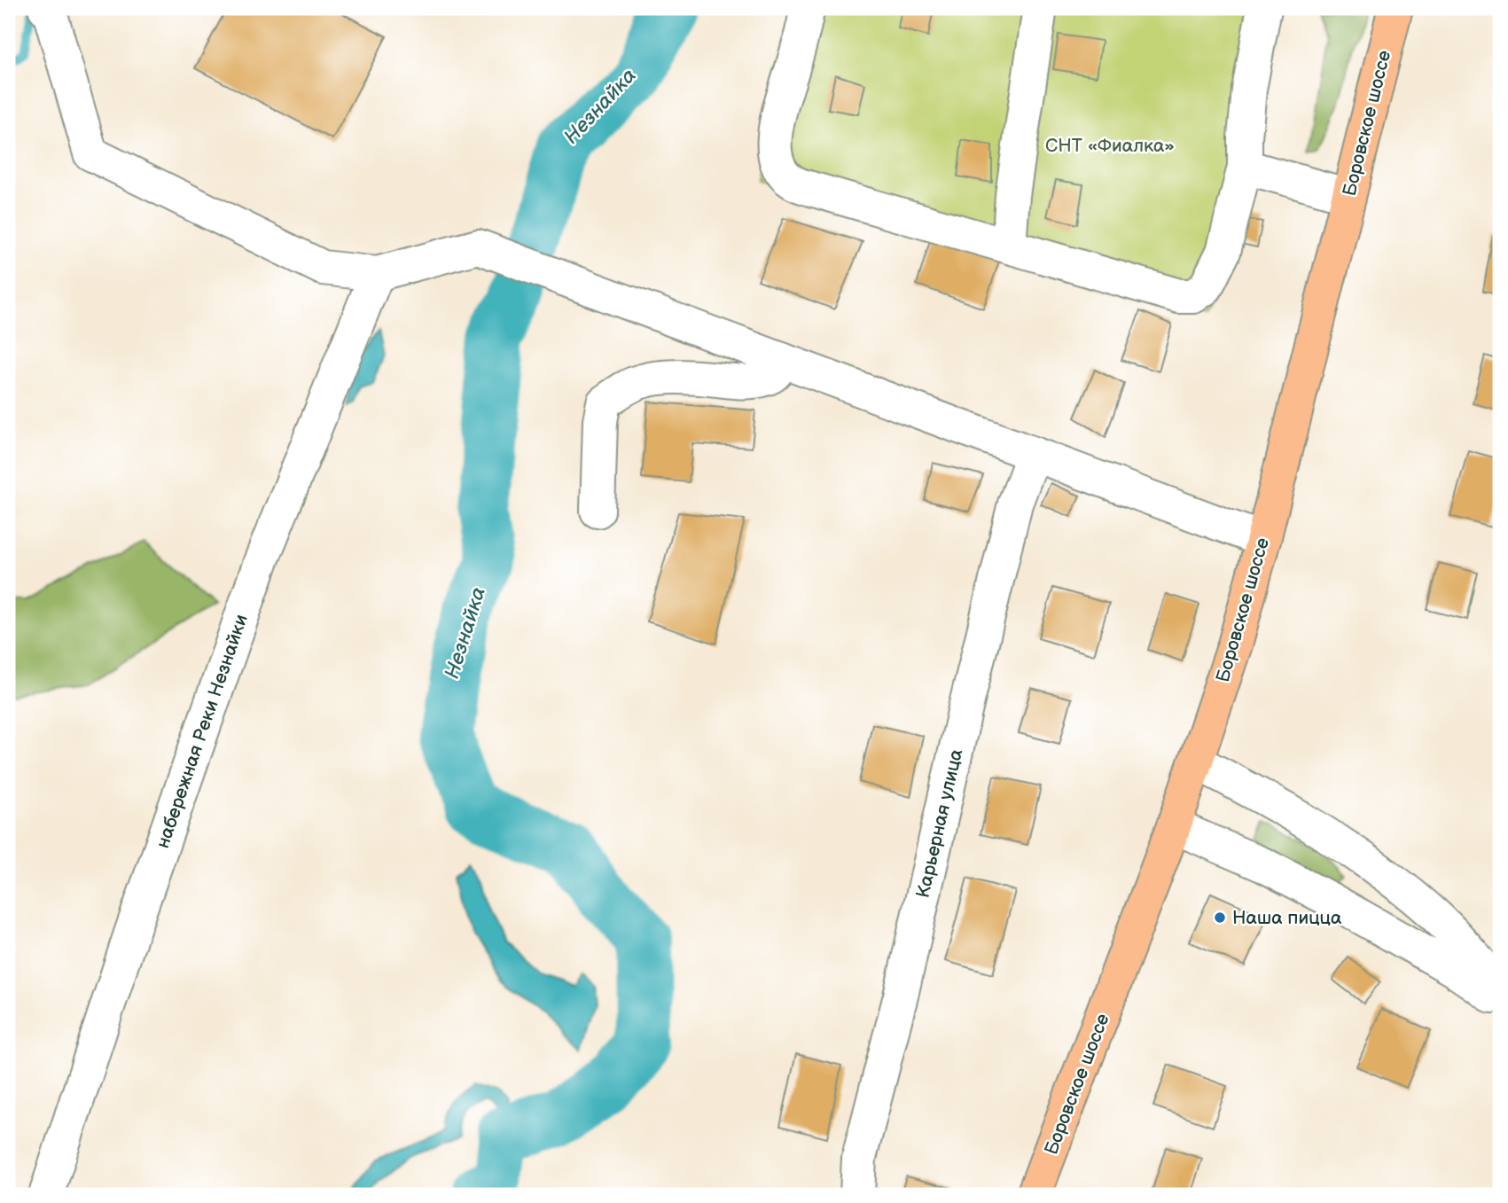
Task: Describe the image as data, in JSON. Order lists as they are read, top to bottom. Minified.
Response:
{"streets":{"main road":["Боровское шоссе"],"street":["набережная Реки Незнайки","Карьерная улица"]},"water":["Незнайка"],"parks":["СНТ «Фиалка»"],"places":["Наша пицца"]}
